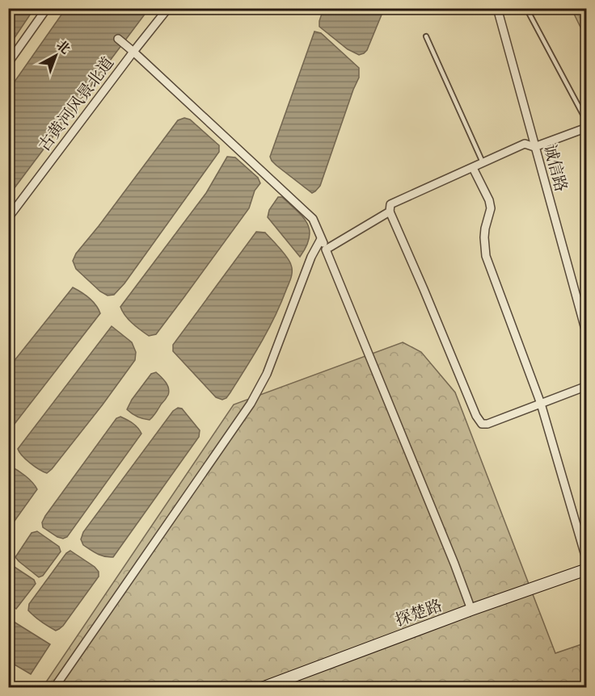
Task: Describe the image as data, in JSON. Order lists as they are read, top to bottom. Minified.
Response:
{"streets":{"main road":["探楚路"],"street":["古黄河风景北道","诚信路"]},"north":"top right"}
